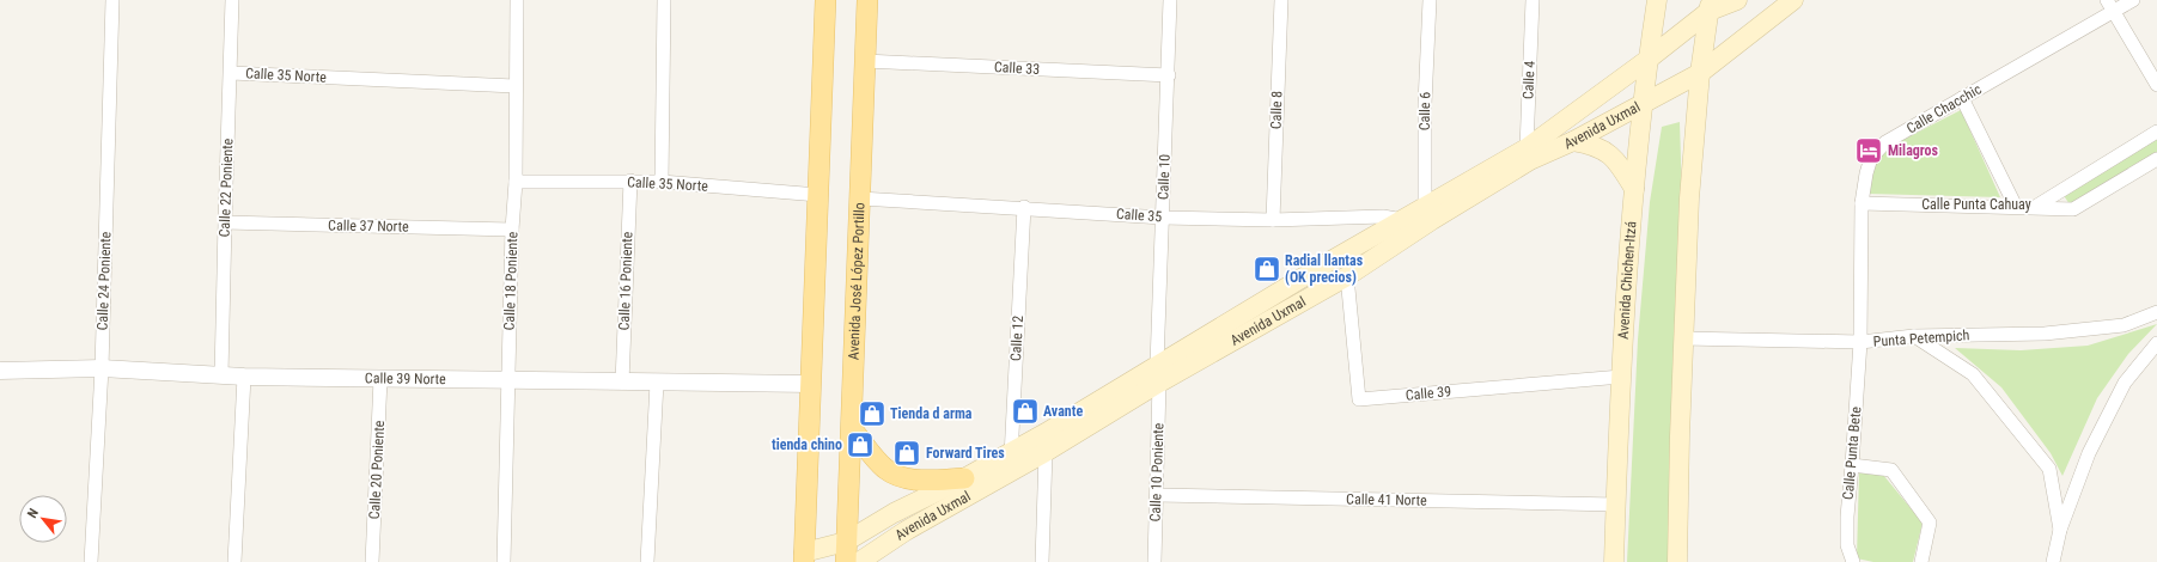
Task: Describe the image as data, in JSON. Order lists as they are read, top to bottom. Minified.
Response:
{"streets":{"main road":["Avenida Uxmal","Avenida Chichen-Itzá","Avenida José López Portillo"],"street":["Calle 33","Calle 35 Norte","Calle 4","Calle Chacchic","Calle 8","Calle 6","Calle 10","Calle 22 Poniente","Calle Punta Cahuay","Calle 35","Calle 37 Norte","Calle 24 Poniente","Calle 18 Poniente","Calle 16 Poniente","Calle 12","Punta Petempich","Calle 39 Norte","Calle 39","Calle Punta Bete","Calle 20 Poniente","Calle 10 Poniente","Calle 41 Norte"]},"crossings":[["Calle 33","Calle 10"],["Calle 33","Avenida José López Portillo"],["Calle 35 Norte","Calle 22 Poniente"],["Calle 35 Norte","Calle 18 Poniente"],["Calle 35 Norte","Calle 16 Poniente"],["Calle 4","Avenida Uxmal"],["Calle Chacchic","Calle Punta Cahuay"],["Calle Chacchic","Punta Petempich"],["Calle Chacchic","Calle Punta Bete"],["Calle 8","Calle 35"],["Calle 6","Avenida Uxmal"],["Avenida Uxmal","Calle 10"],["Avenida Uxmal","Calle 35"],["Avenida Uxmal","Avenida Chichen-Itzá"],["Avenida Uxmal","Avenida José López Portillo"],["Avenida Uxmal","Calle 12"],["Avenida Uxmal","Calle 39"],["Avenida Uxmal","Calle 10 Poniente"],["Calle 10","Calle 35"],["Calle 10","Calle 10 Poniente"],["Calle 22 Poniente","Calle 37 Norte"],["Calle 22 Poniente","Calle 39 Norte"],["Calle 35","Avenida José López Portillo"],["Calle 35","Calle 12"],["Calle 37 Norte","Calle 18 Poniente"],["Avenida Chichen-Itzá","Calle 39"],["Avenida Chichen-Itzá","Calle 41 Norte"],["Calle 24 Poniente","Calle 39 Norte"],["Calle 18 Poniente","Calle 39 Norte"],["Calle 16 Poniente","Calle 39 Norte"],["Punta Petempich","Calle Punta Bete"],["Calle 39 Norte","Calle 20 Poniente"],["Calle 10 Poniente","Calle 41 Norte"]],"places":{"hotel":["Milagros"],"shop":["Radial llantas (OK precios)","Avante","Tienda d arma","tienda chino","Forward Tires"]},"north":"top left"}
